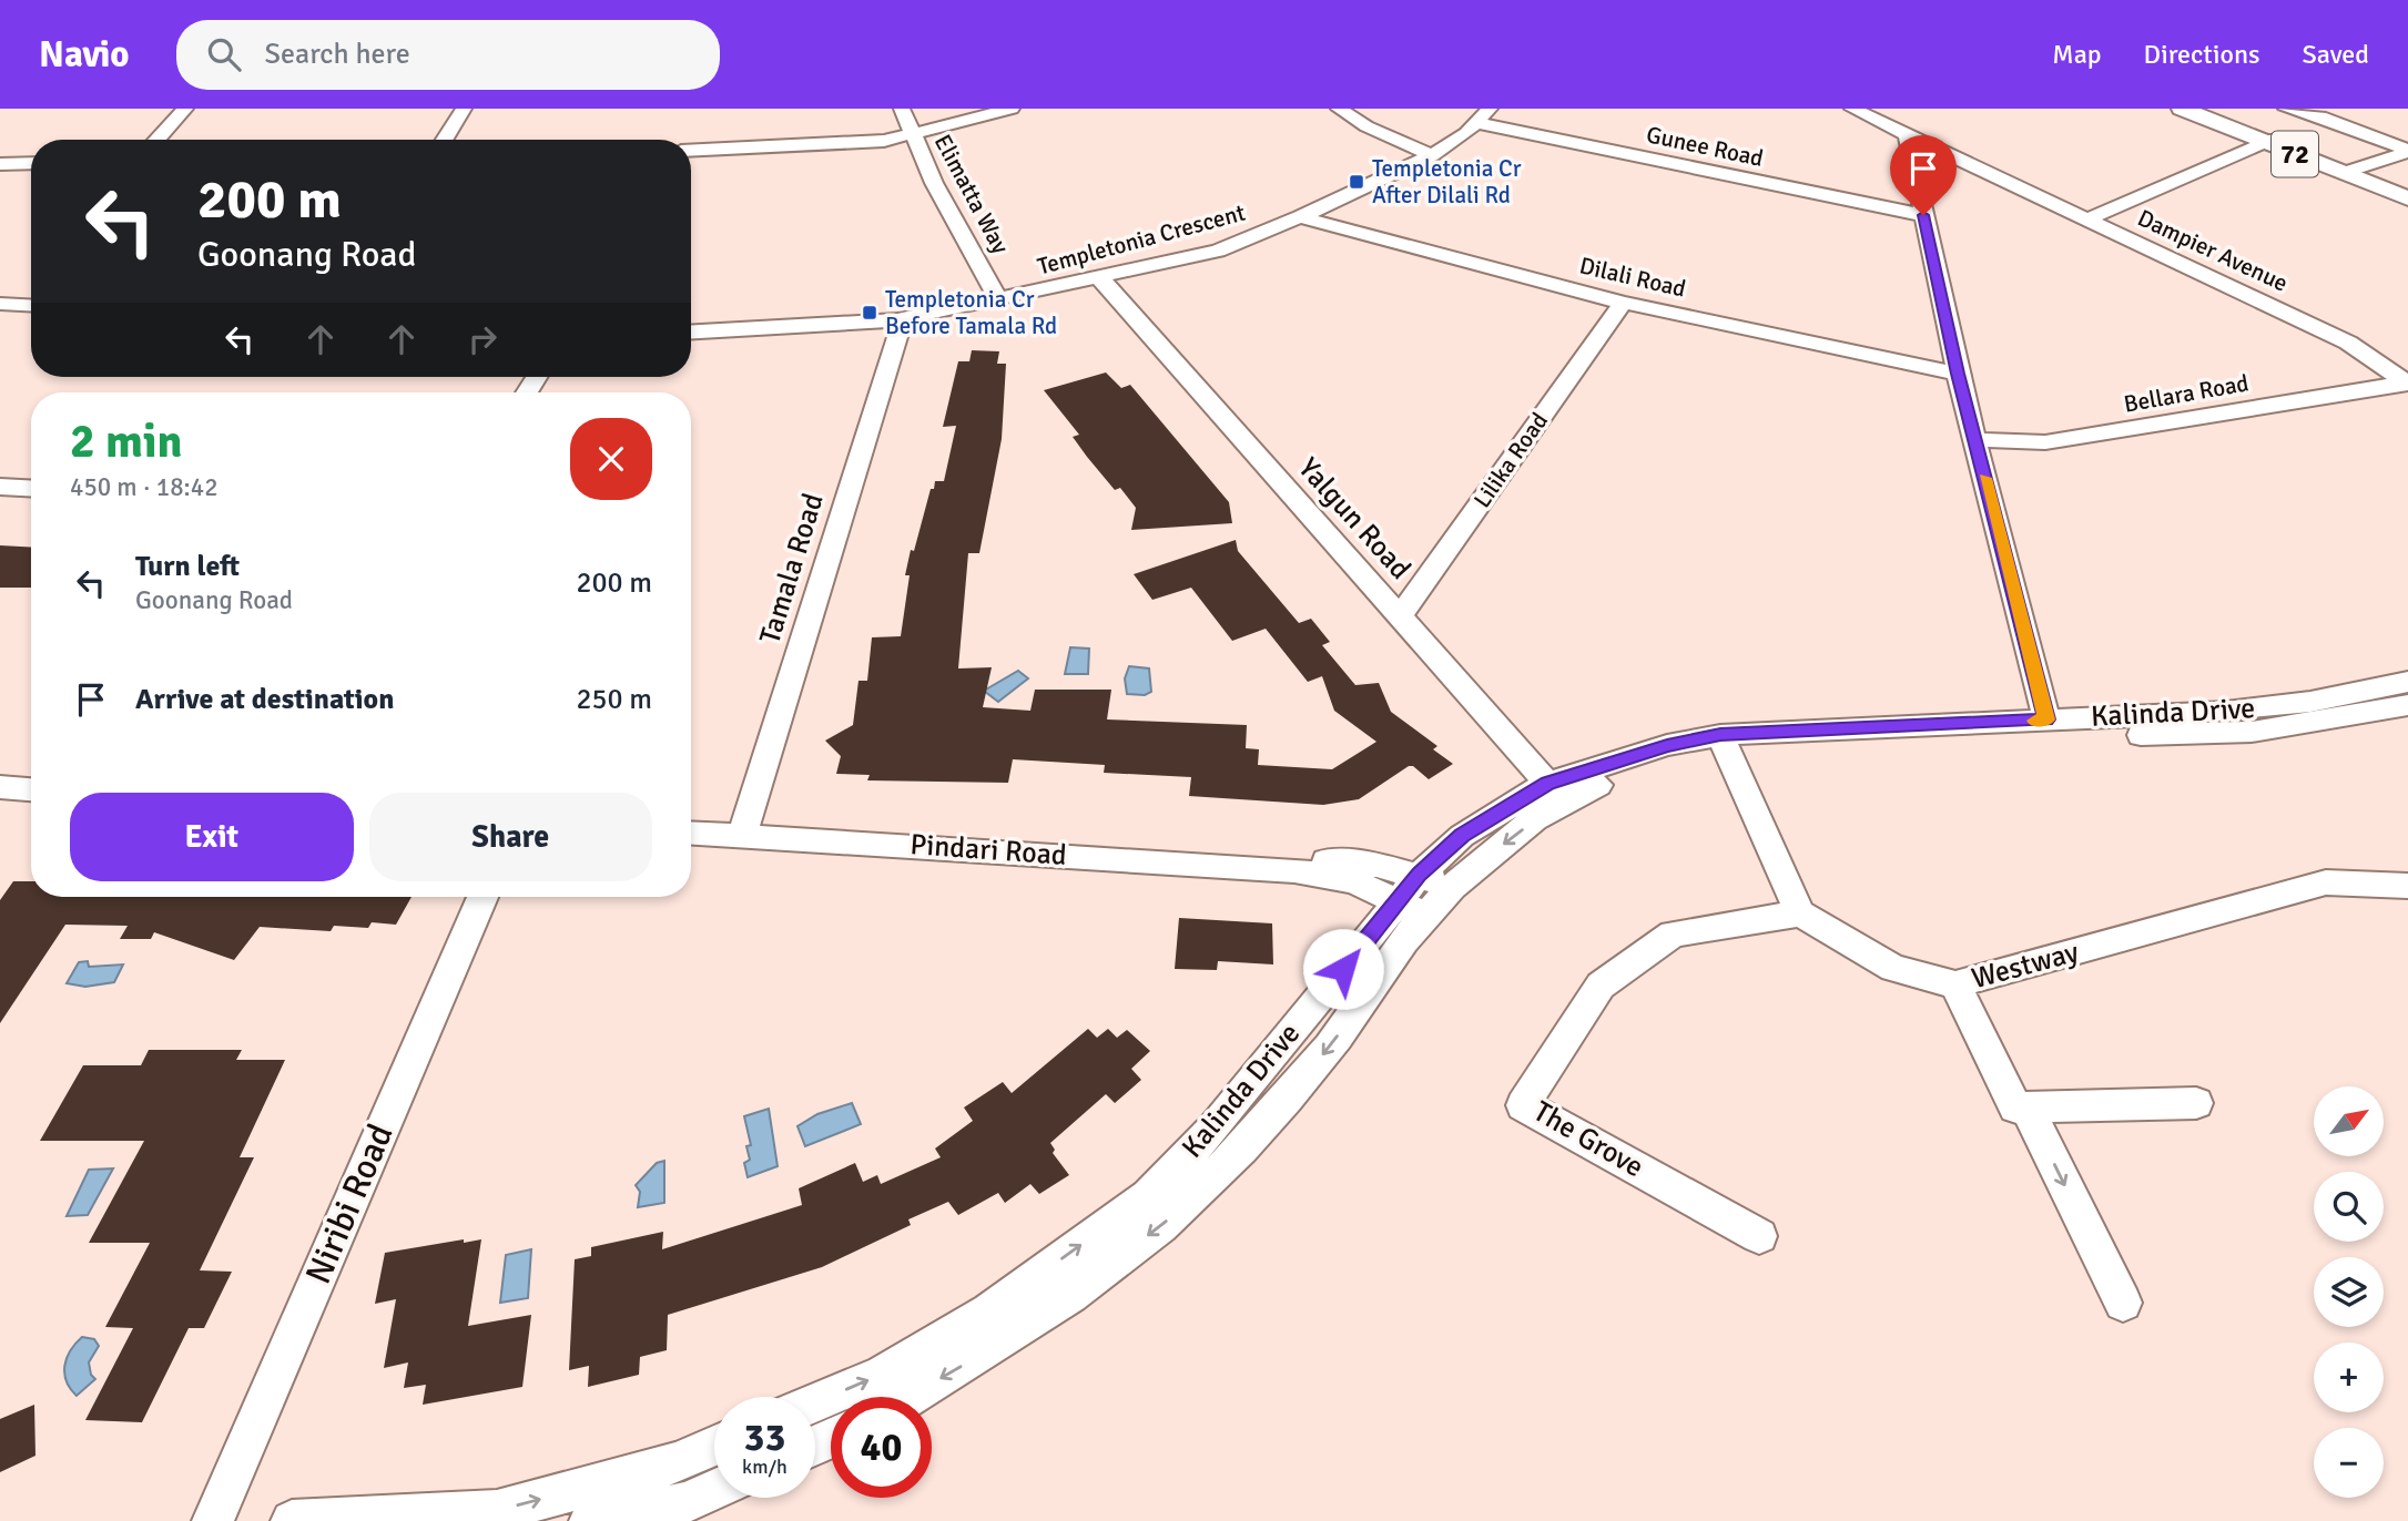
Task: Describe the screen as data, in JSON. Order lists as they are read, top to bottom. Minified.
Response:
{"streets":{"main road":["72"],"street":["Gunee Road","Elimatta Way","Templetonia Crescent","Dampier Avenue","Dilali Road","Bellara Road","Lilika Road","Yalgun Road","Tamala Road","Kalinda Drive","Pindari Road","Westway","The Grove","Niribi Road"]},"crossings":[["Gunee Road","Templetonia Crescent"],["Elimatta Way","Templetonia Crescent"],["Templetonia Crescent","Dilali Road"],["Templetonia Crescent","Yalgun Road"],["Templetonia Crescent","Tamala Road"],["Dampier Avenue","Bellara Road"],["Dilali Road","Lilika Road"],["Lilika Road","Yalgun Road"],["Yalgun Road","Kalinda Drive"],["Tamala Road","Pindari Road"],["Kalinda Drive","Pindari Road"],["Westway","The Grove"]],"places":{"transit":["Templetonia Cr After Dilali Rd","Templetonia Cr Before Tamala Rd"]},"north":"top right","page":{"header":"Navio","search":"Search here","nav":["Map","Directions","Saved"],"turn":["200 m","Goonang Road"],"heading":["2 min","450 m · 18:42"],"list":[{"name":"Turn left","note":"Goonang Road","value":"200 m"},{"name":"Arrive at destination","value":"250 m"}],"buttons":["Exit","Share"],"map_buttons":["+","−"],"speed":"33 km/h","limit":"40"}}
